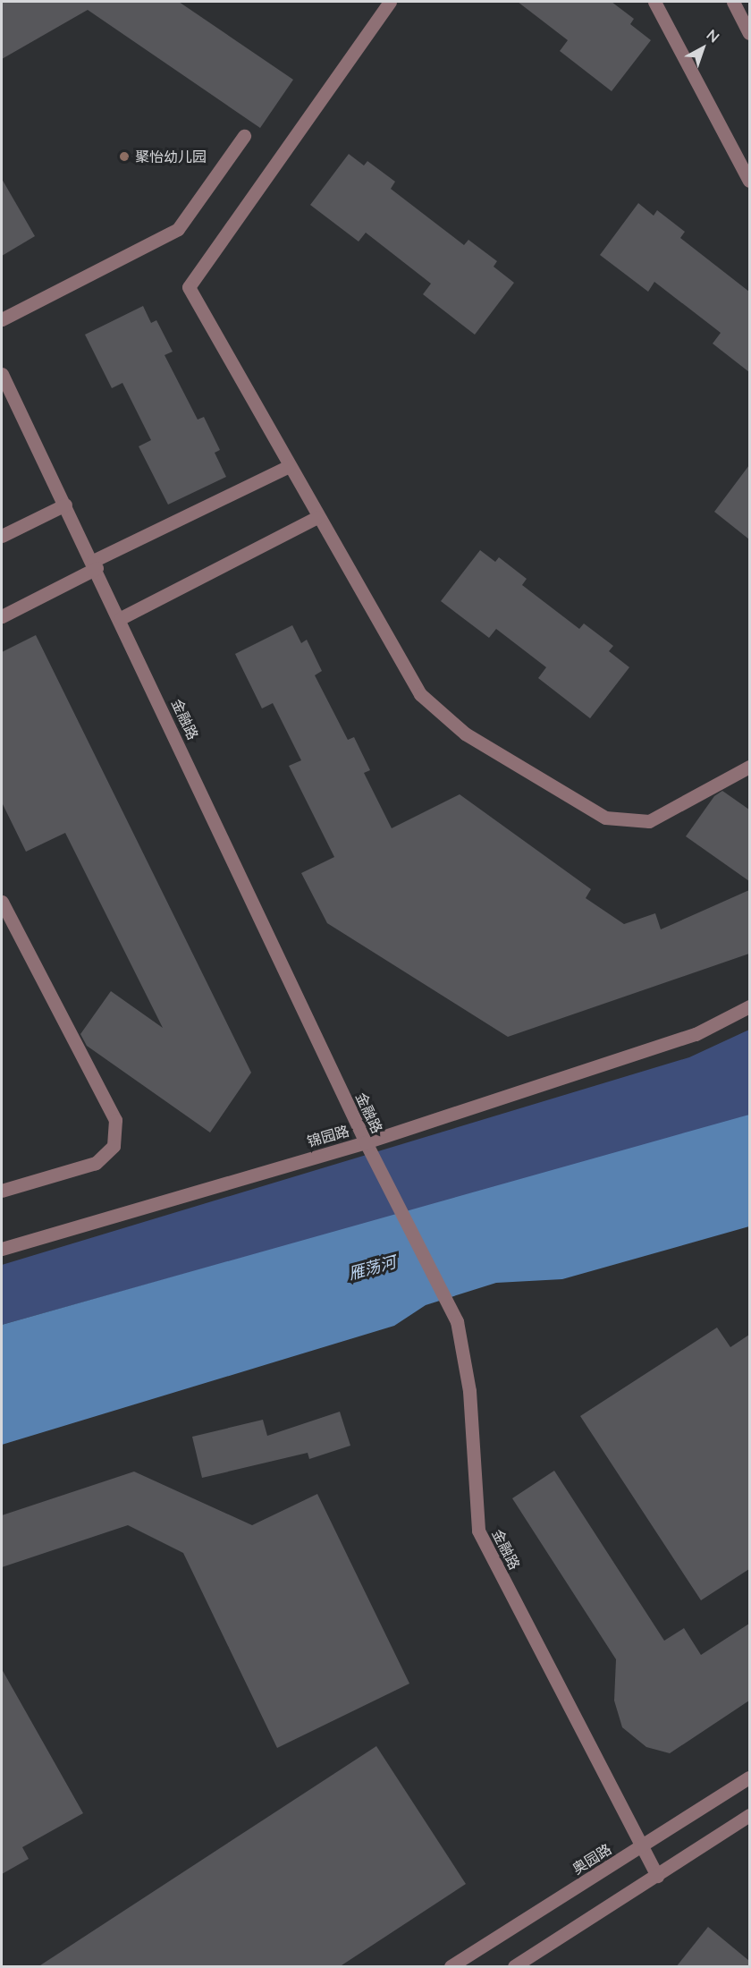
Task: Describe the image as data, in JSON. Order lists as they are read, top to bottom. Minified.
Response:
{"streets":{"street":["金融路","锦园路","奥园路"]},"crossings":[["金融路","锦园路"],["金融路","奥园路"]],"water":["雁荡河"],"places":["聚怡幼儿园"],"north":"top right"}
